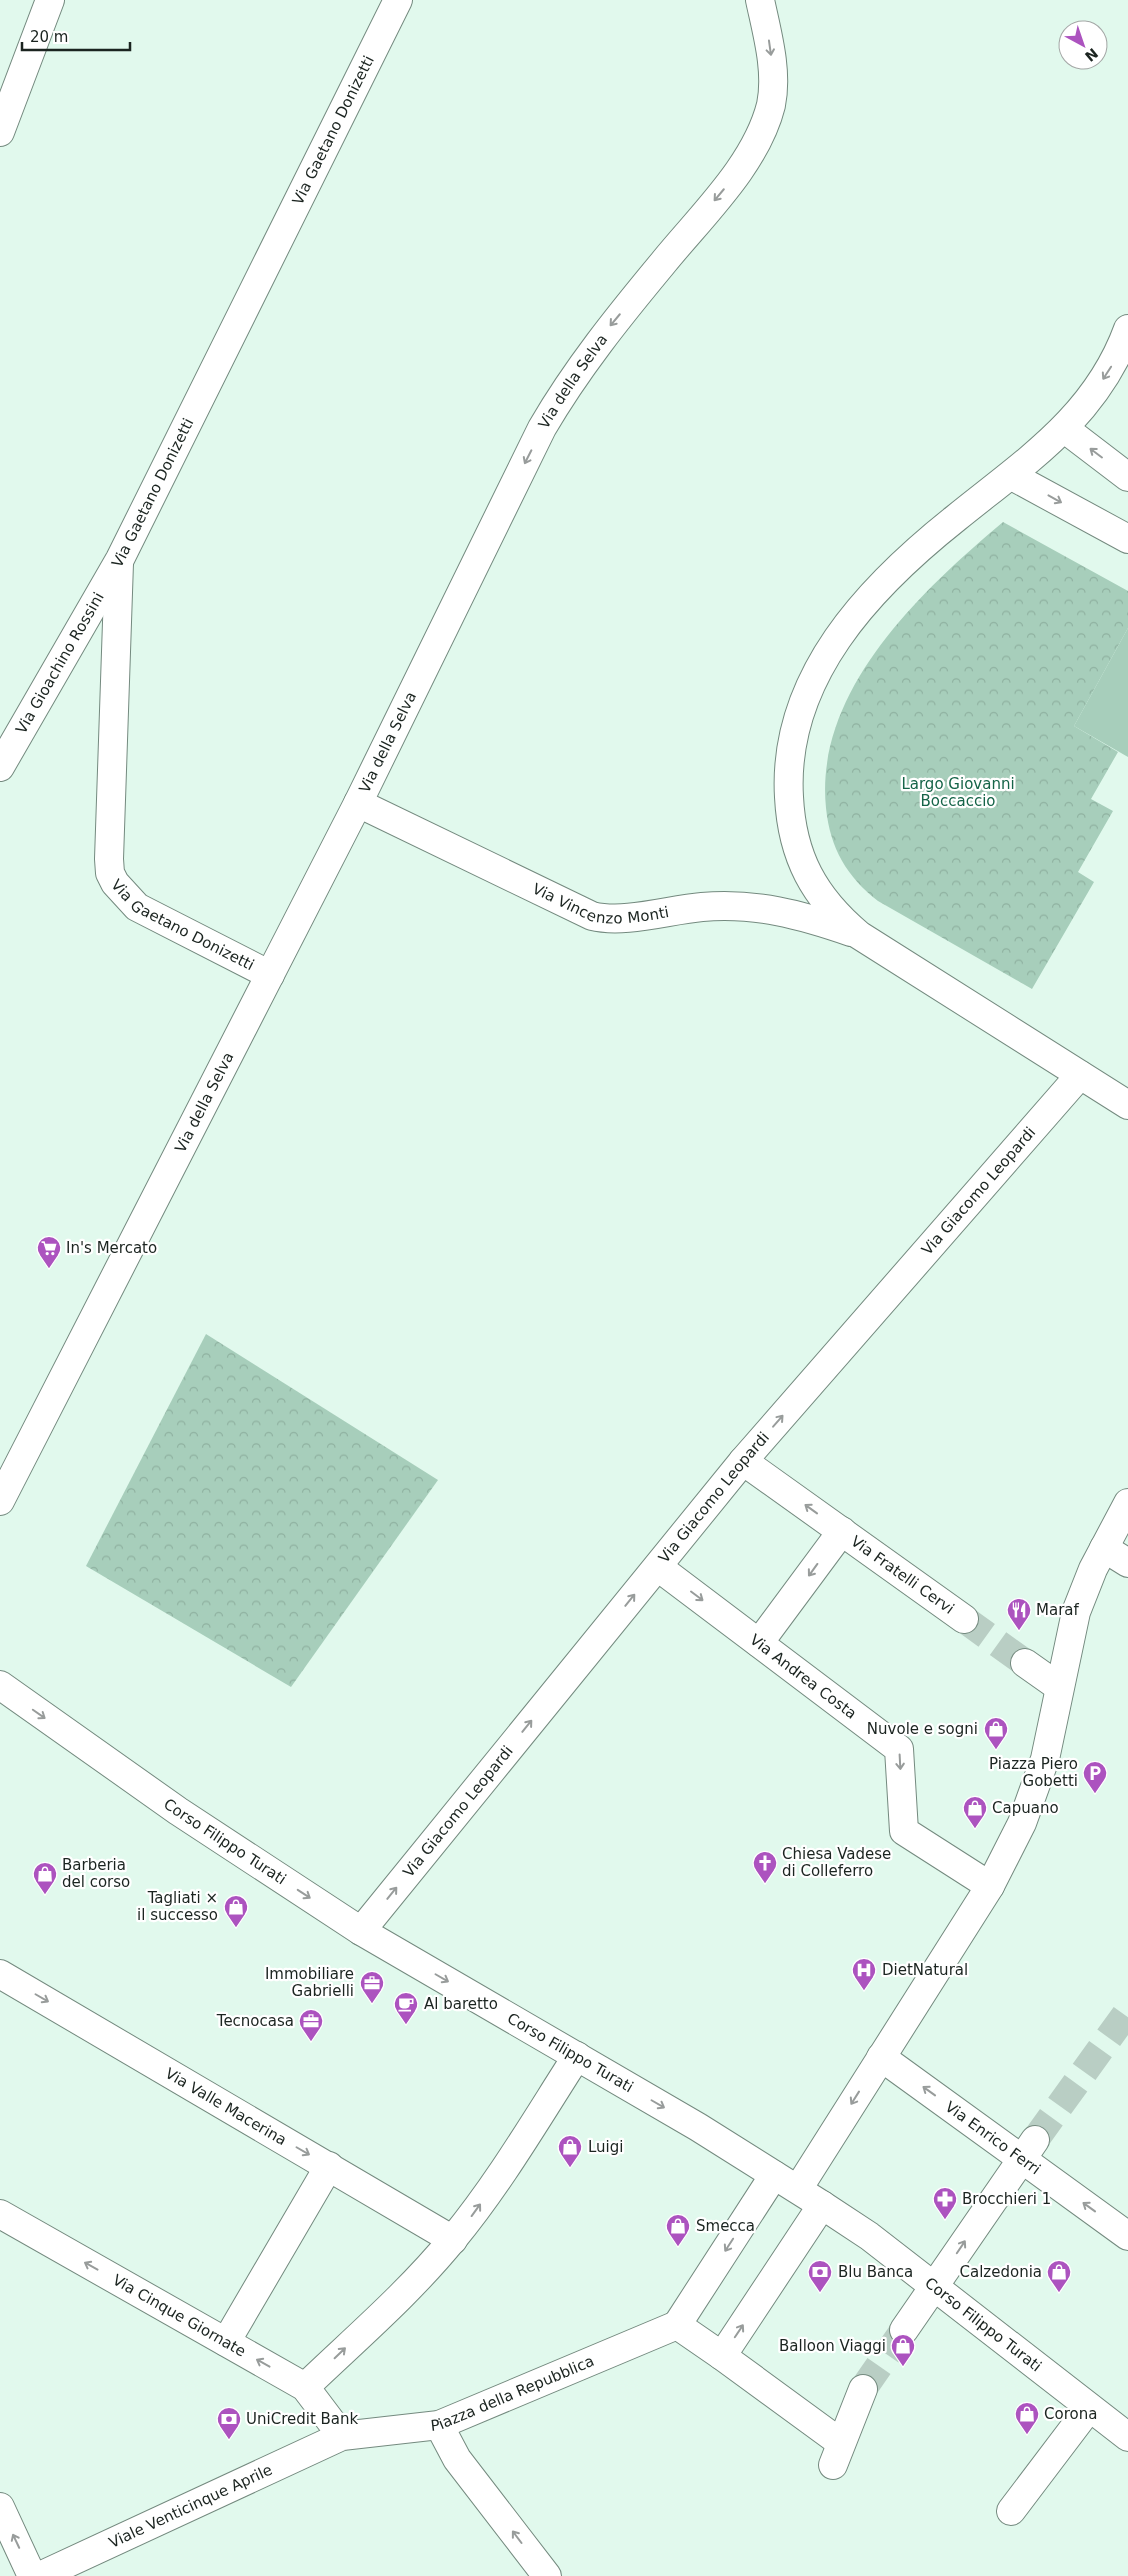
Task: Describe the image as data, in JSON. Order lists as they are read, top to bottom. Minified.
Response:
{"streets":{"street":["Via Gaetano Donizetti","Via della Selva","Via Gioachino Rossini","Via Vincenzo Monti","Via Giacomo Leopardi","Via Fratelli Cervi","Via Andrea Costa","Corso Filippo Turati","Via Valle Macerina","Via Enrico Ferri","Via Cinque Giornate","Piazza della Repubblica","Viale Venticinque Aprile"]},"crossings":[["Via Gaetano Donizetti","Via della Selva"],["Via Gaetano Donizetti","Via Gioachino Rossini"],["Via della Selva","Via Vincenzo Monti"],["Via Giacomo Leopardi","Via Fratelli Cervi"],["Via Giacomo Leopardi","Via Andrea Costa"],["Via Giacomo Leopardi","Corso Filippo Turati"],["Via Fratelli Cervi","Via Andrea Costa"],["Via Cinque Giornate","Piazza della Repubblica"],["Via Cinque Giornate","Viale Venticinque Aprile"],["Piazza della Repubblica","Viale Venticinque Aprile"]],"one_way":["Via della Selva","Via Giacomo Leopardi","Via Andrea Costa","Corso Filippo Turati","Via Valle Macerina","Via Enrico Ferri","Via Cinque Giornate"],"parks":["Largo Giovanni Boccaccio"],"places":{"supermarket":["In's Mercato"],"restaurant":["Maraf"],"shop":["Nuvole e sogni","Capuano","Barberia del corso","Tagliati × il successo","Luigi","Smecca","Calzedonia","Balloon Viaggi","Corona"],"parking":["Piazza Piero Gobetti"],"church":["Chiesa Vadese di Colleferro"],"hospital":["DietNatural"],"office":["Immobiliare Gabrielli","Tecnocasa"],"cafe":["Al baretto"],"pharmacy":["Brocchieri 1"],"bank":["Blu Banca","UniCredit Bank"]},"scale_bar":"20 m","north":"bottom right"}
